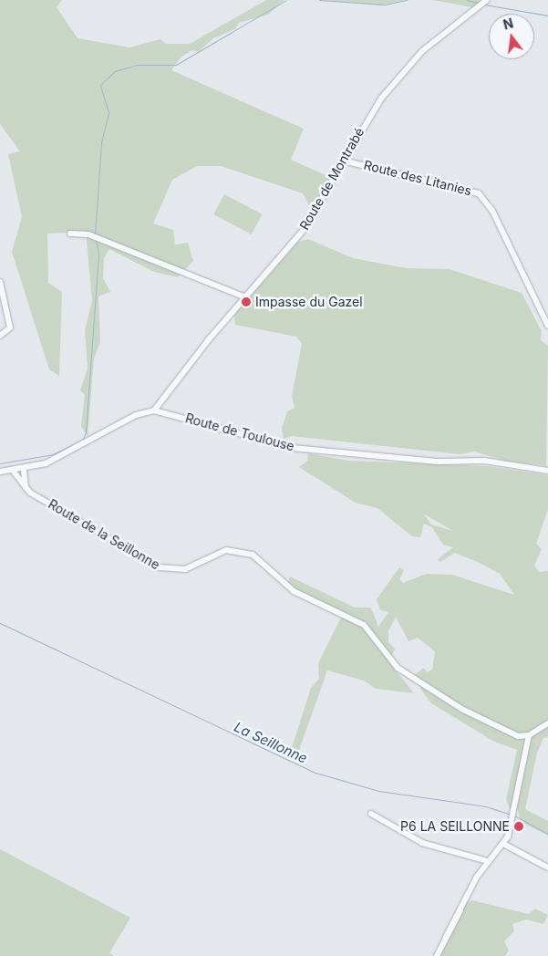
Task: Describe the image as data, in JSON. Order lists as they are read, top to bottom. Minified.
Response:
{"streets":{"street":["Route des Litanies","Route de Montrabé","Route de Toulouse","Route de la Seillonne"]},"crossings":[["Route des Litanies","Route de Montrabé"],["Route de Montrabé","Route de Toulouse"]],"water":["La Seillonne"],"places":["Impasse du Gazel","P6 LA SEILLONNE"],"north":"top"}
